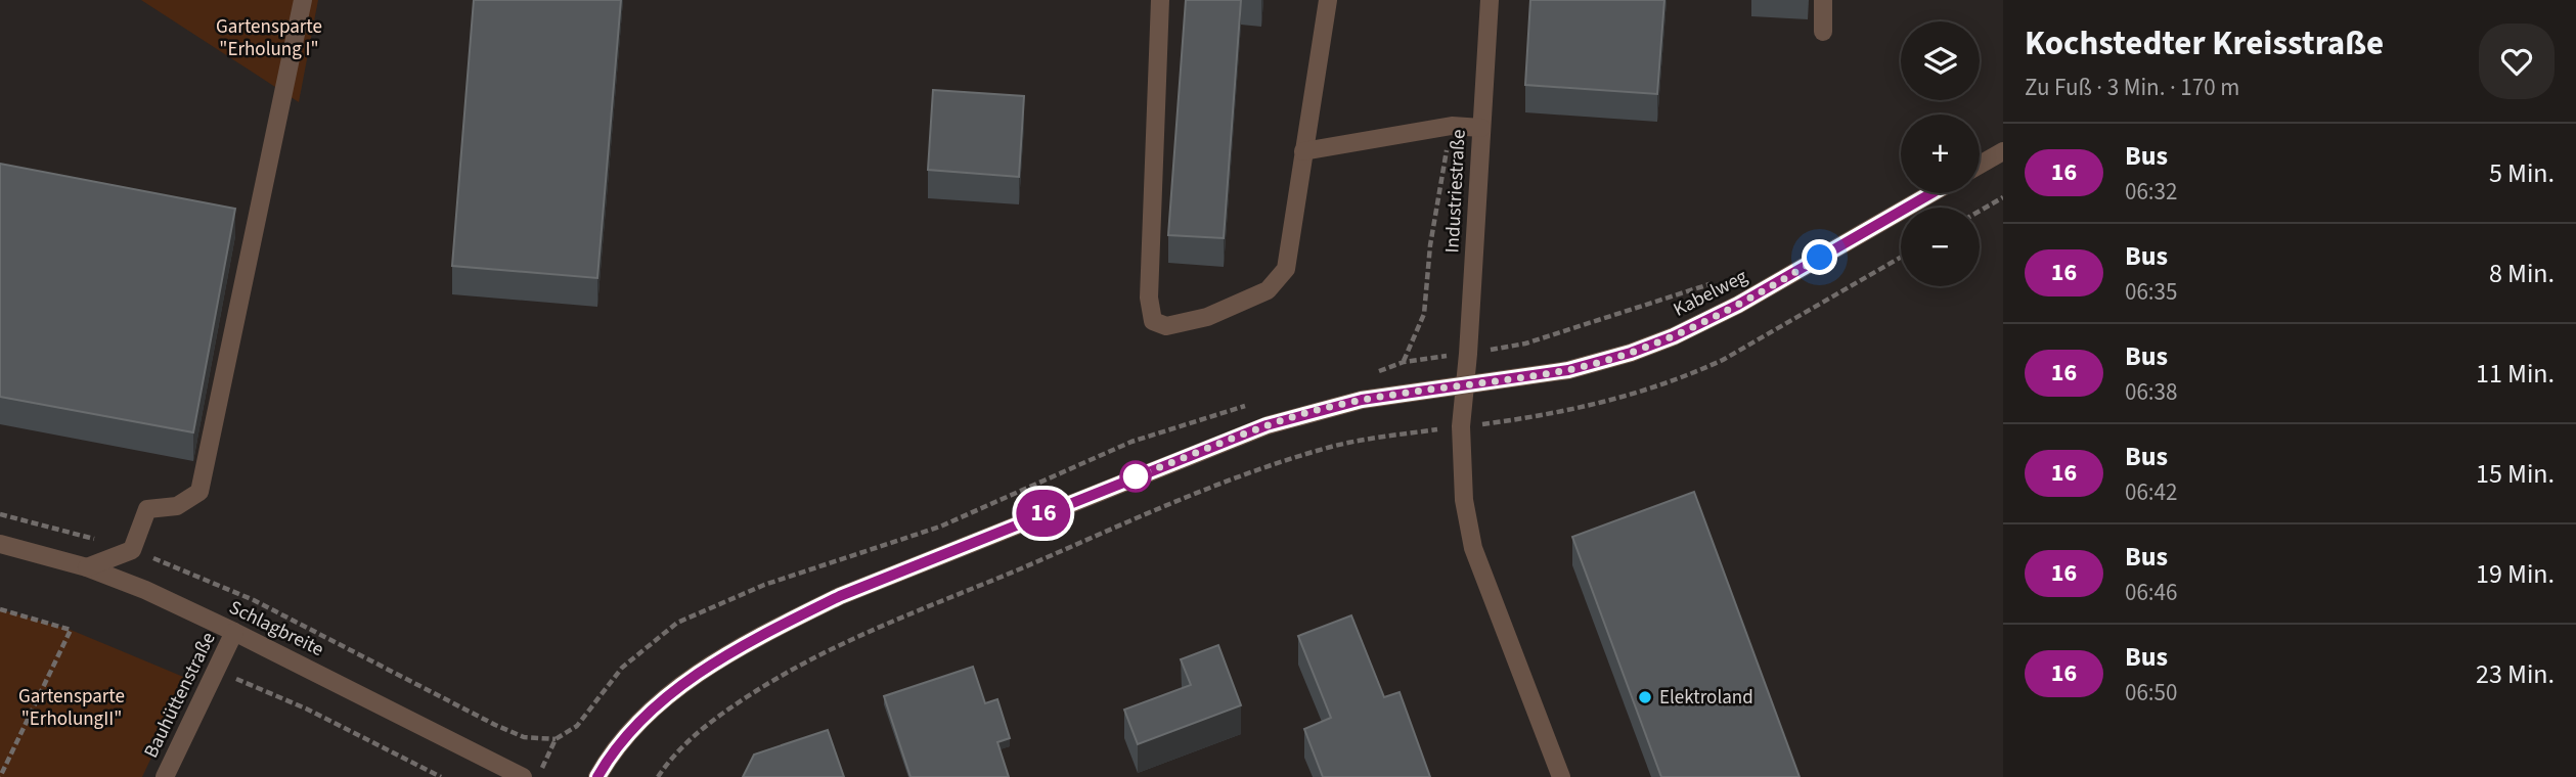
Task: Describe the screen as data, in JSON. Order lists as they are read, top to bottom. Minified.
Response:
{"streets":{"street":["Industriestraße","Kabelweg","Schlagbreite","Bauhüttenstraße"]},"crossings":[["Industriestraße","Kabelweg"],["Schlagbreite","Bauhüttenstraße"]],"parks":["Gartensparte \"Erholung I\"","Gartensparte \"ErholungII\""],"places":["Elektroland"],"lines":["bus line 16"],"page":{"on_map":"16","heading":["Kochstedter Kreisstraße","Zu Fuß · 3 Min. · 170 m"],"map_buttons":["+","−"],"list":[{"mark":"16","name":"Bus","note":"06:32","value":"5 Min."},{"mark":"16","name":"Bus","note":"06:35","value":"8 Min."},{"mark":"16","name":"Bus","note":"06:38","value":"11 Min."},{"mark":"16","name":"Bus","note":"06:42","value":"15 Min."},{"mark":"16","name":"Bus","note":"06:46","value":"19 Min."},{"mark":"16","name":"Bus","note":"06:50","value":"23 Min."}]}}
